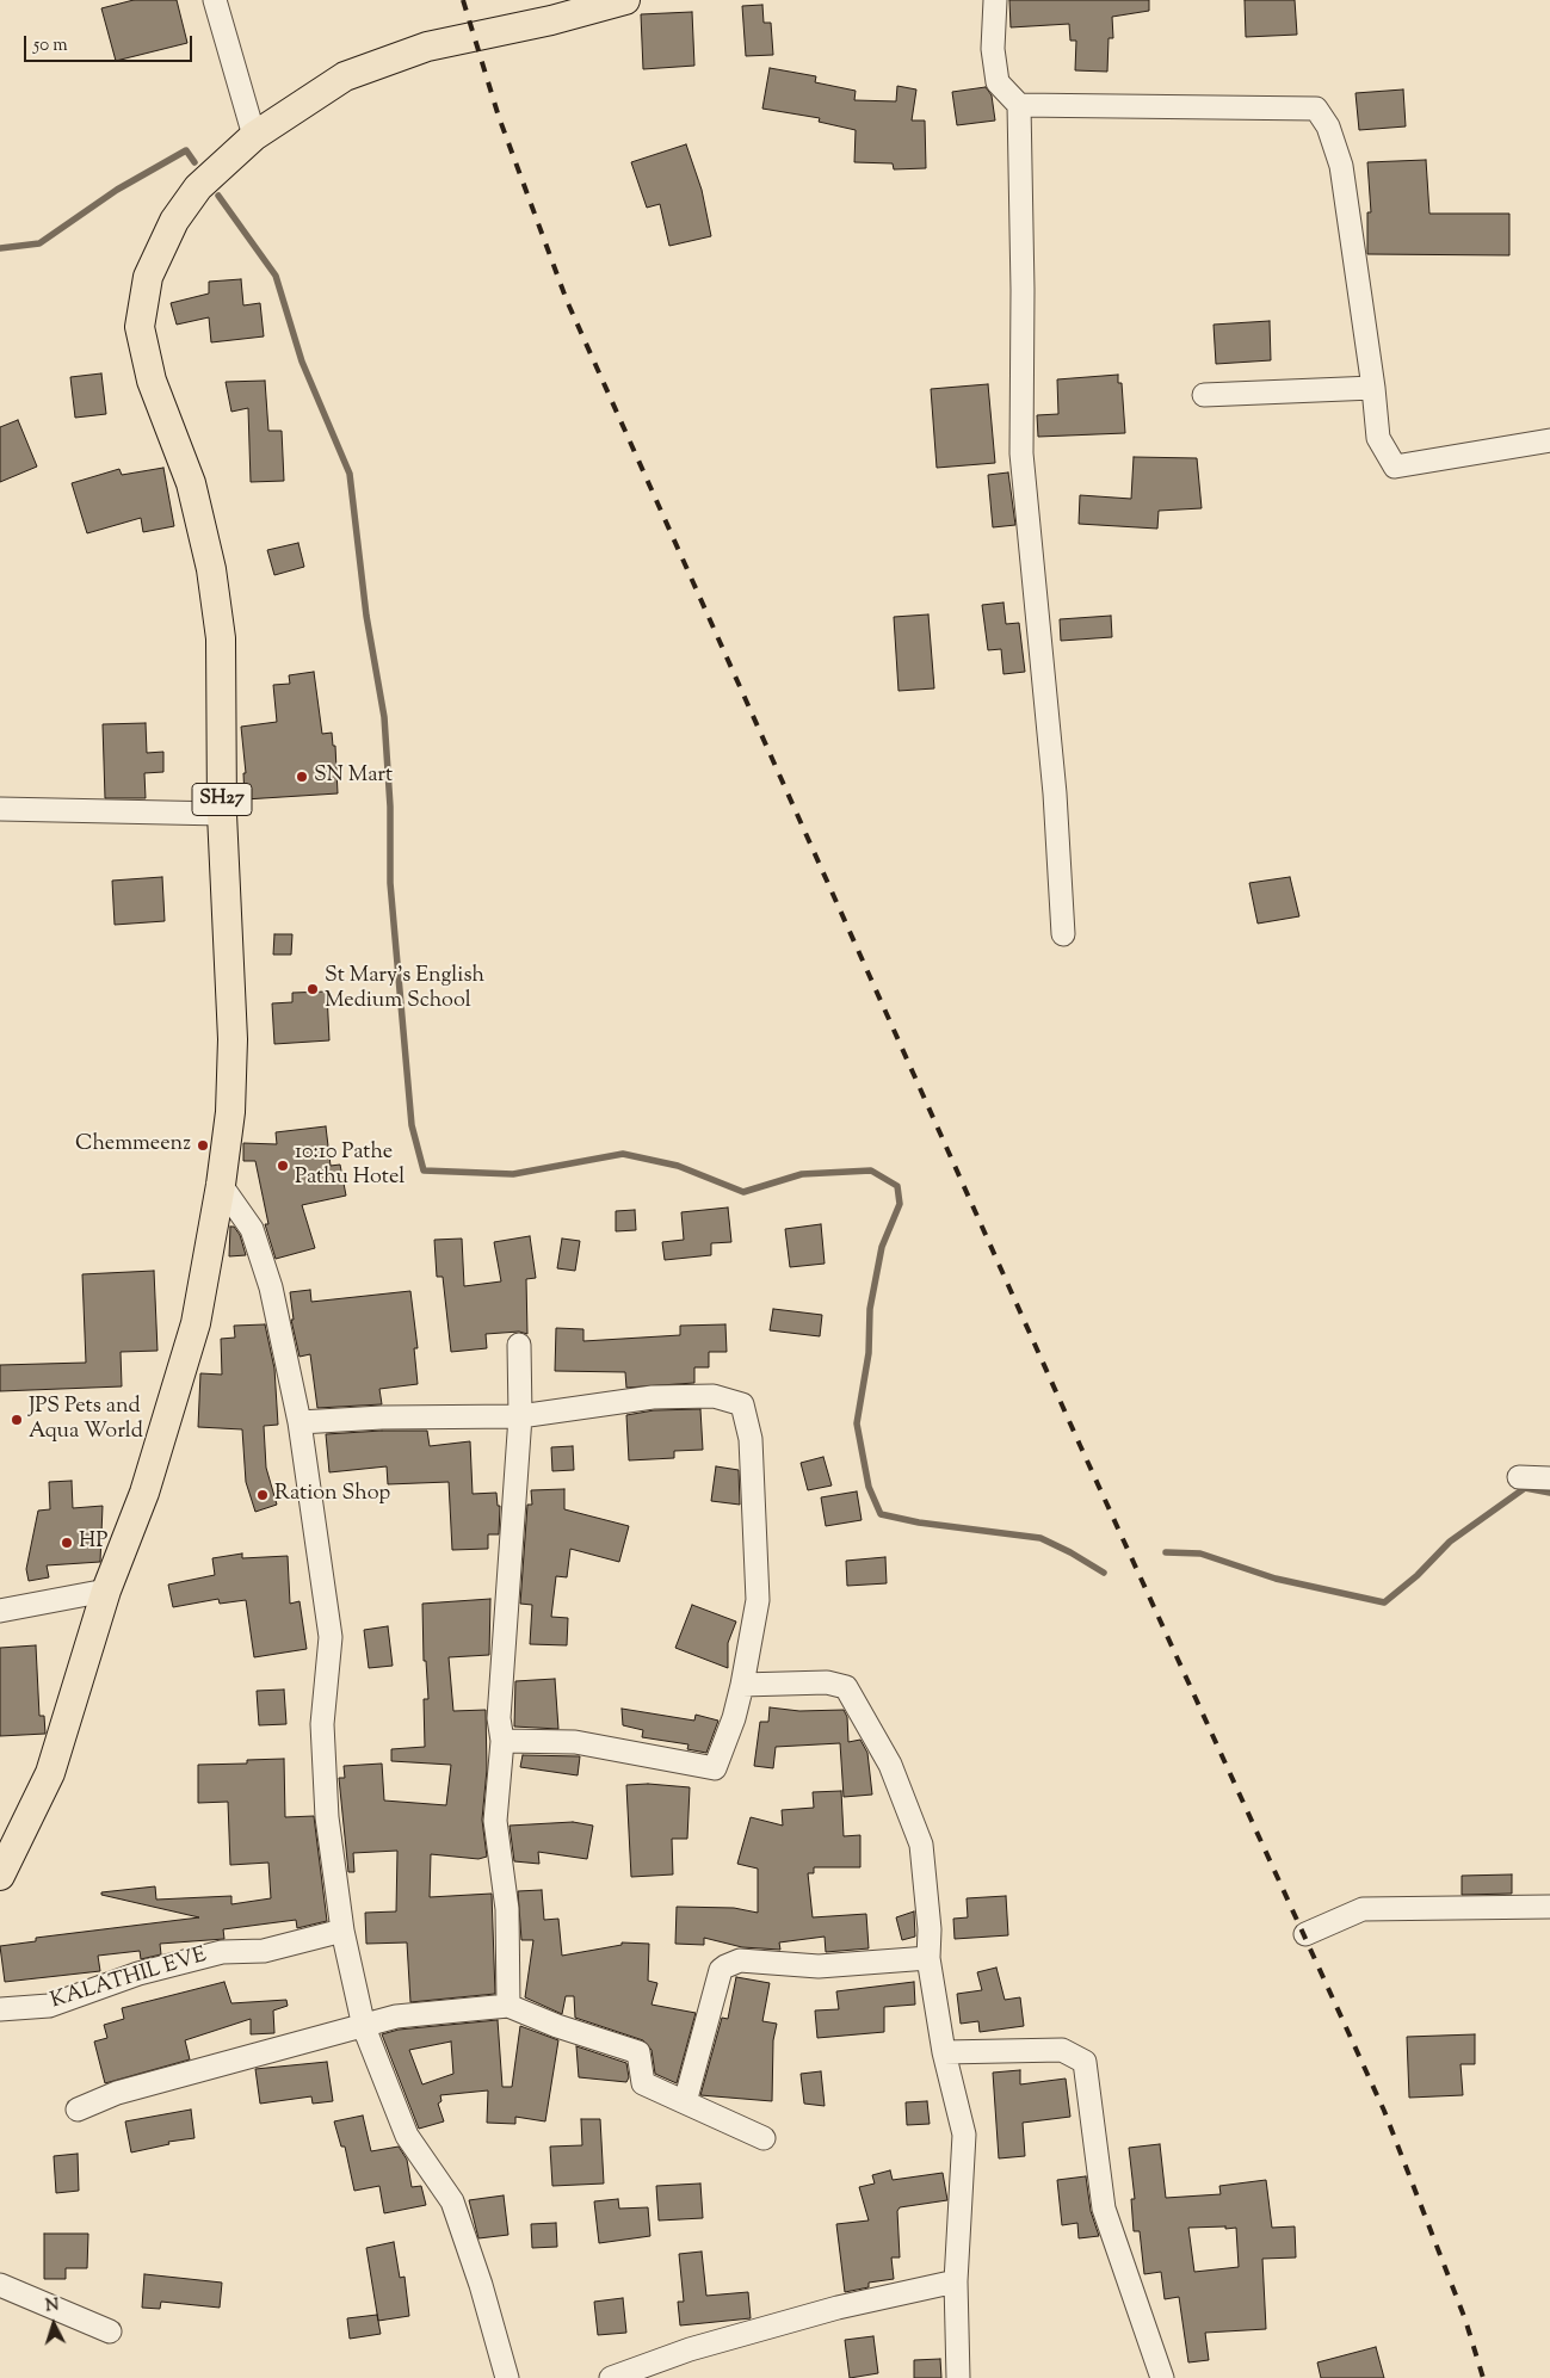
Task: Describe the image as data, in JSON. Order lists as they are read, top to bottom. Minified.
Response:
{"streets":{"main road":["SH27"],"street":["KALATHIL EVE"]},"places":["SN Mart","St Mary's English Medium School","Chemmeenz","10:10 Pathe Pathu Hotel","JPS Pets and Aqua World","Ration Shop","HP"],"scale_bar":"50 m","north":"top"}
